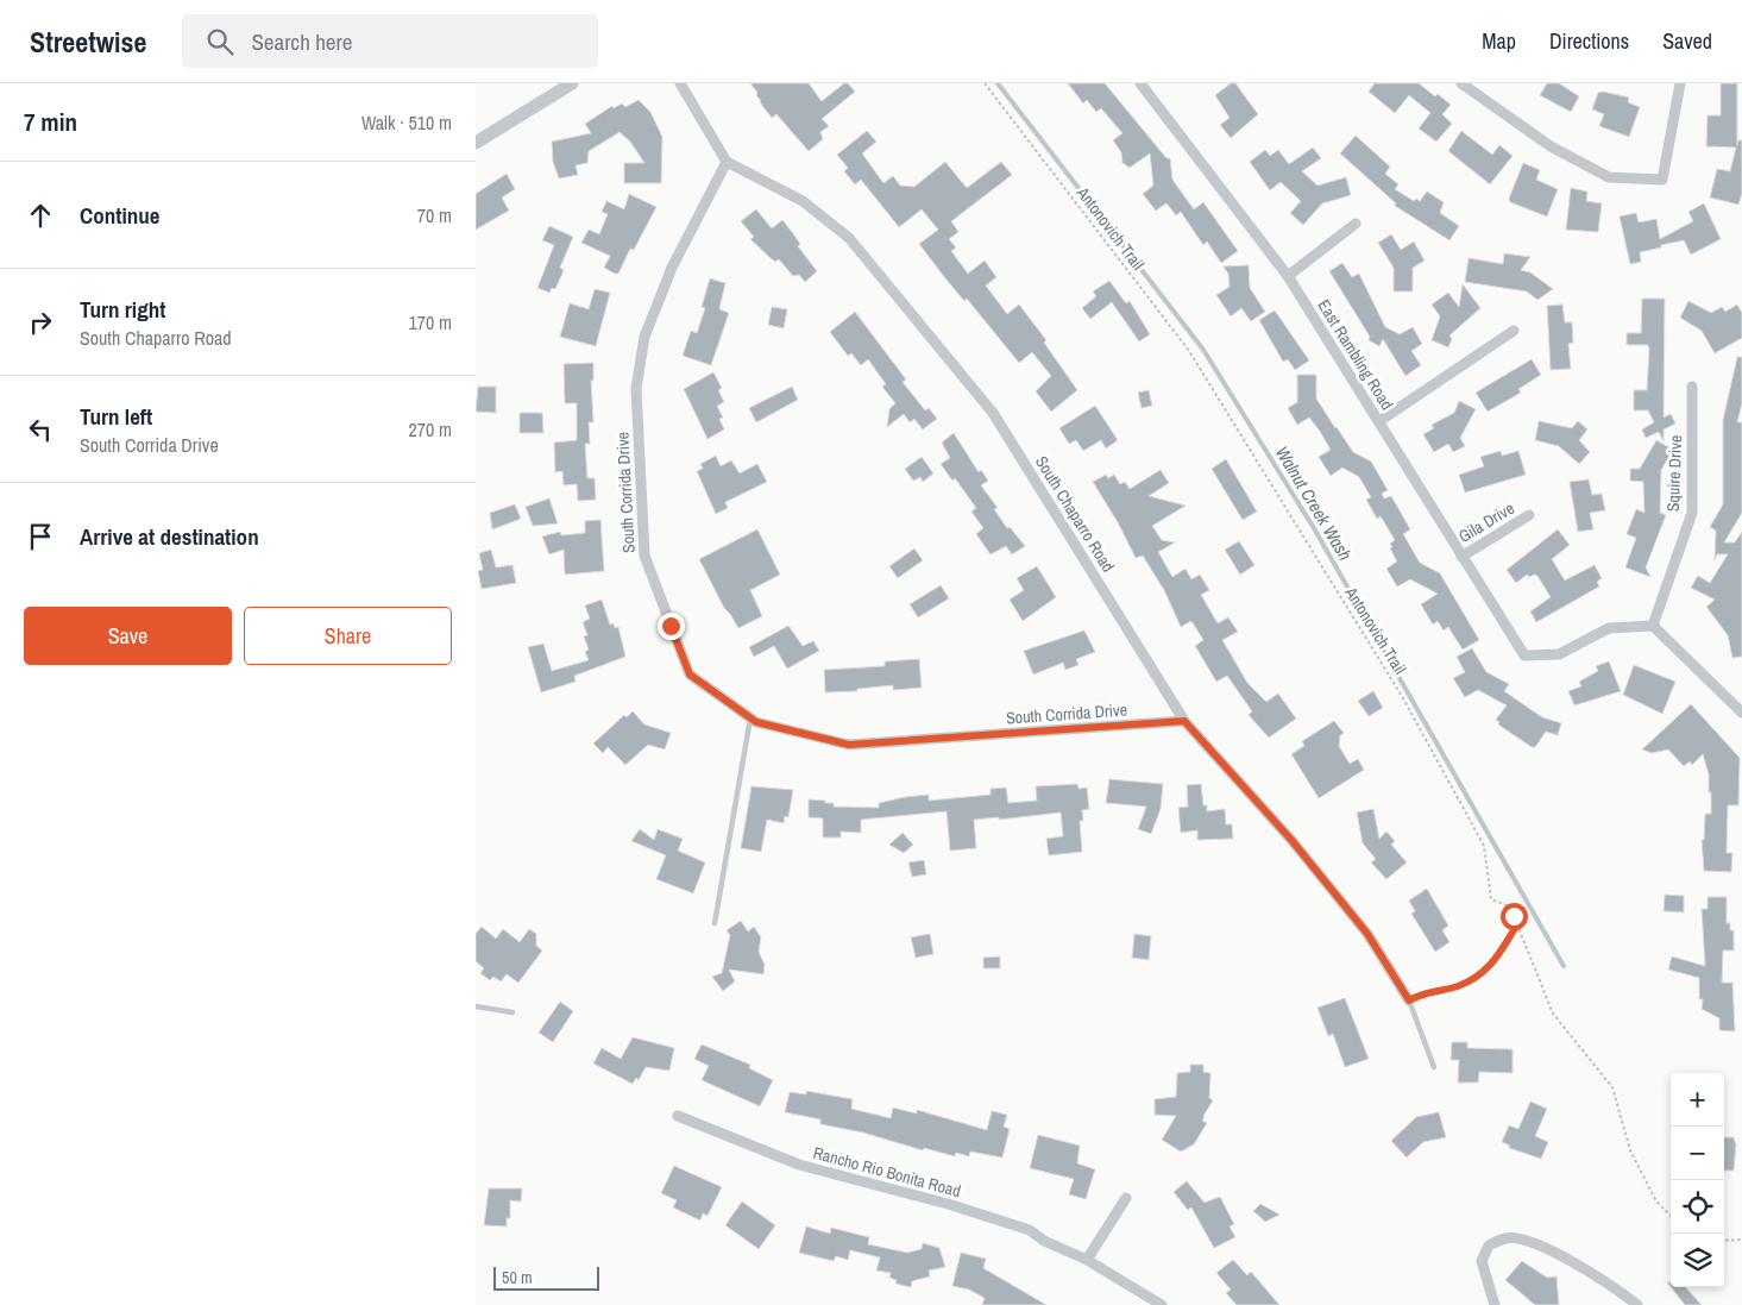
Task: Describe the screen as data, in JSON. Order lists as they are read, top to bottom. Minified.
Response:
{"streets":{"street":["East Rambling Road","Squire Drive","South Corrida Drive","South Chaparro Road","Gila Drive","Rancho Rio Bonita Road"],"path":["Antonovich Trail"]},"crossings":[["East Rambling Road","Squire Drive"],["East Rambling Road","Gila Drive"],["South Corrida Drive","South Chaparro Road"]],"water":["Walnut Creek Wash"],"scale_bar":"50 m","page":{"header":"Streetwise","search":"Search here","nav":["Map","Directions","Saved"],"heading":["7 min","Walk · 510 m"],"list":[["Continue","70 m"],["Turn right","South Chaparro Road","170 m"],["Turn left","South Corrida Drive","270 m"],"Arrive at destination"],"buttons":["Save","Share"],"map_buttons":["+","−"],"scale":"50 m"}}
